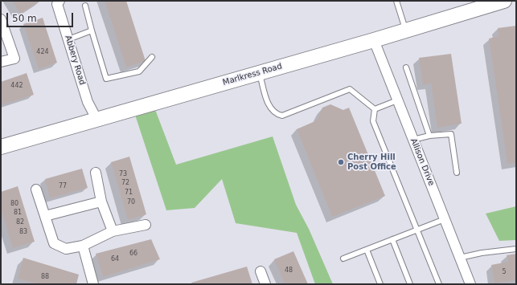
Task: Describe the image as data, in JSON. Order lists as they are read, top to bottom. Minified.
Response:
{"streets":{"street":["Abbery Road","Marlkress Road","Allison Drive"]},"crossings":[["Abbery Road","Marlkress Road"],["Marlkress Road","Allison Drive"]],"places":["Cherry Hill Post Office"],"house_numbers":["424","442","73","72","77","71","70","80","81","82","83","66","64","48","5","88"],"scale_bar":"50 m"}
